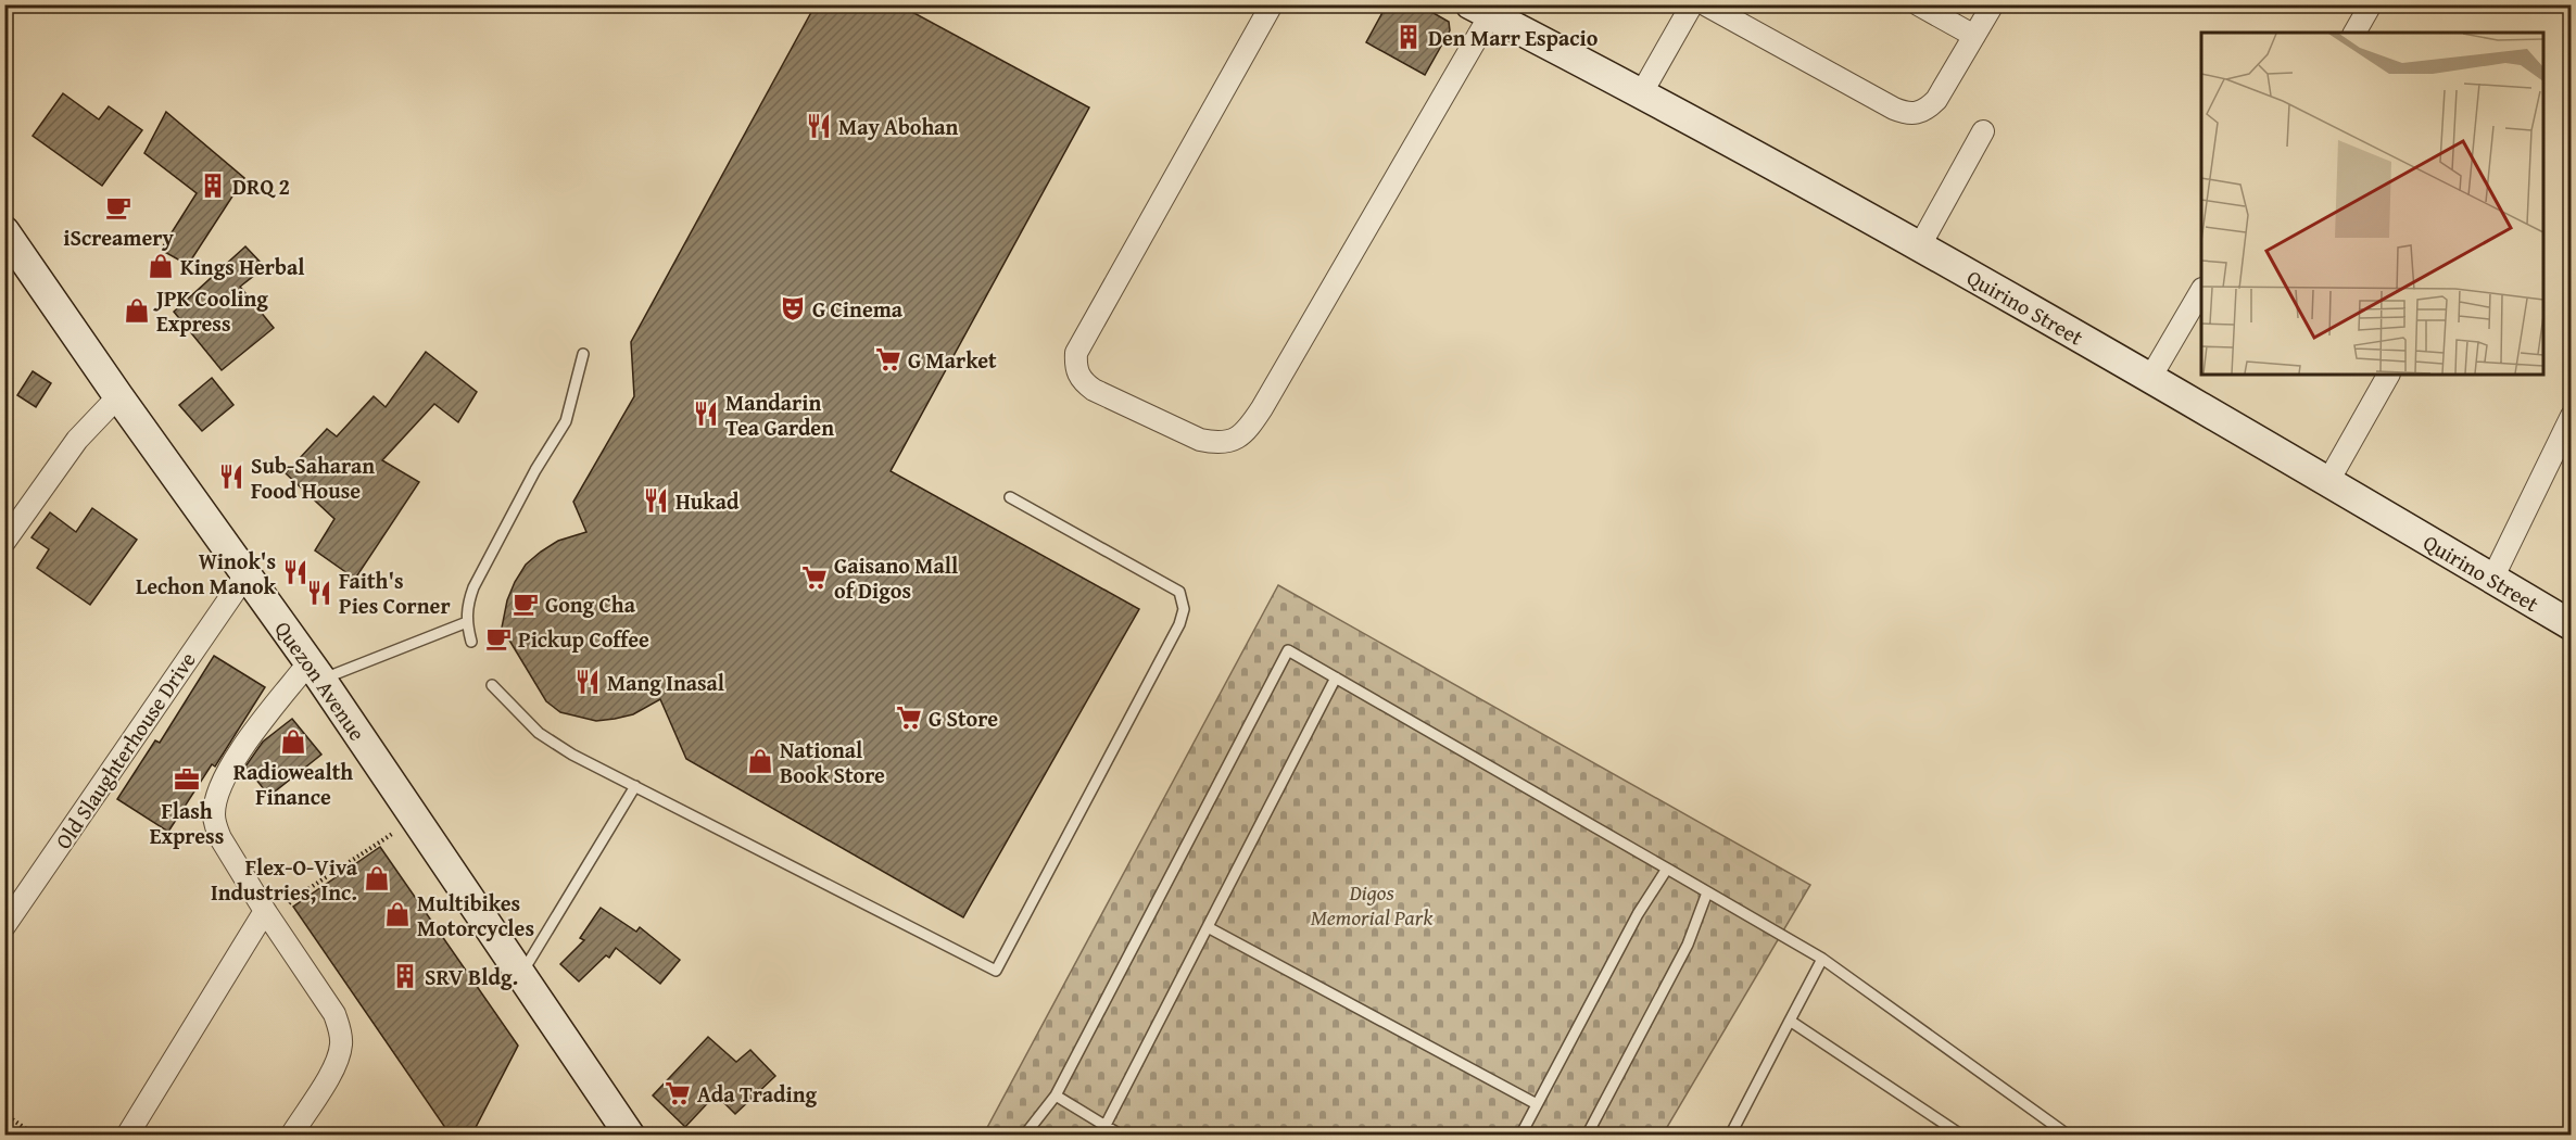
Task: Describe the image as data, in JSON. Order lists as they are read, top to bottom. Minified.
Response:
{"streets":{"street":["Quirino Street","Quezon Avenue","Old Slaughterhouse Drive"]},"crossings":[["Quezon Avenue","Old Slaughterhouse Drive"]],"parks":["Digos Memorial Park"],"places":{"building":["Den Marr Espacio","DRQ 2","SRV Bldg."],"restaurant":["May Abohan","Mandarin Tea Garden","Sub-Saharan Food House","Hukad","Winok's Lechon Manok","Faith's Pies Corner","Mang Inasal"],"cafe":["iScreamery","Gong Cha","Pickup Coffee"],"shop":["Kings Herbal","JPK Cooling Express","Radiowealth Finance","National Book Store","Flex-O-Viva Industries, Inc.","Multibikes Motorcycles"],"theatre":["G Cinema"],"supermarket":["G Market","Gaisano Mall of Digos","G Store","Ada Trading"],"office":["Flash Express"]}}
